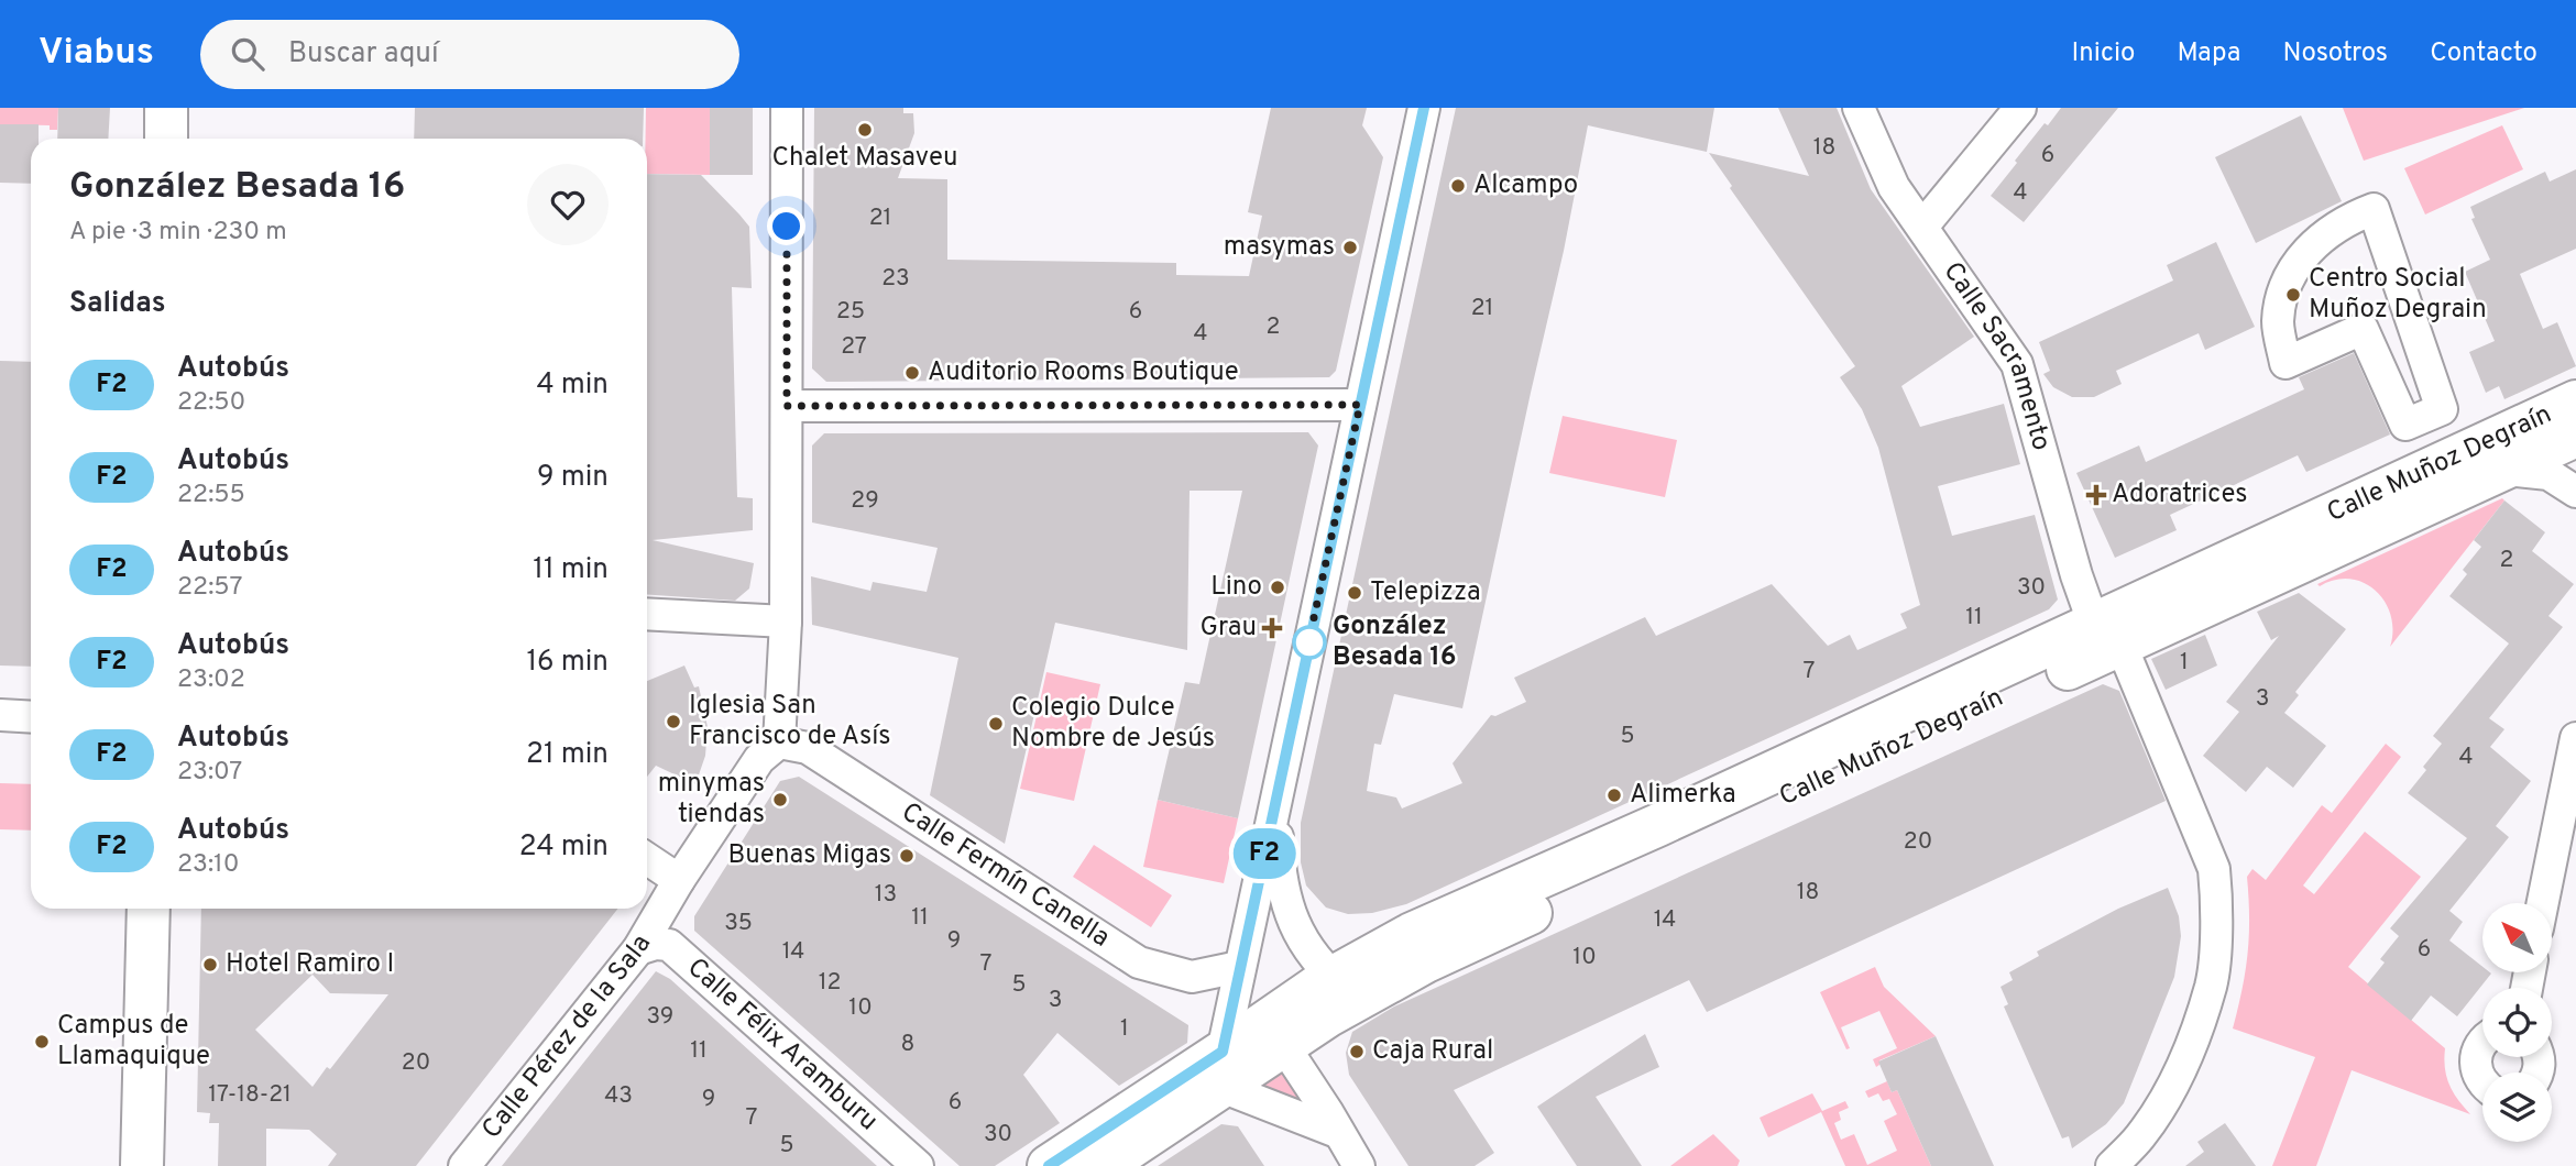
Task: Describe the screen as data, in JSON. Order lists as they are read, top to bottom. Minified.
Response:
{"streets":{"main road":["Calle Muñoz Degraín"],"street":["Calle Sacramento","Calle Fermín Canella","Calle Pérez de la Sala","Calle Félix Aramburu"]},"crossings":[["Calle Sacramento","Calle Muñoz Degraín"],["Calle Muñoz Degraín","Calle Fermín Canella"],["Calle Fermín Canella","Calle Pérez de la Sala"],["Calle Pérez de la Sala","Calle Félix Aramburu"]],"places":{"other":["Chalet Masaveu","Alcampo","masymas","Centro Social Muñoz Degrain","Auditorio Rooms Boutique","Lino","Telepizza","González Besada 16","Iglesia San Francisco de Asís","Colegio Dulce Nombre de Jesús","Alimerka","minymas tiendas","Buenas Migas","Hotel Ramiro I","Campus de Llamaquique","Caja Rural"],"health":["Adoratrices","Grau"]},"lines":["bus line F2"],"house_numbers":["18","6","4","21","23","21","25","6","2","4","27","29","2","30","11","1","7","3","5","4","20","18","13","11","14","35","9","6","14","10","7","12","5","3","10","39","1","8","11","20","17-18-21","43","9","6","7","30","5"],"north":"top left","page":{"header":"Viabus","search":"Buscar aquí","nav":["Inicio","Mapa","Nosotros","Contacto"],"on_map":"F2","heading":[["González Besada 16","A pie · 3 min · 230 m"],"Salidas"],"list":[{"mark":"F2","name":"Autobús","note":"22:50","value":"4 min"},{"mark":"F2","name":"Autobús","note":"22:55","value":"9 min"},{"mark":"F2","name":"Autobús","note":"22:57","value":"11 min"},{"mark":"F2","name":"Autobús","note":"23:02","value":"16 min"},{"mark":"F2","name":"Autobús","note":"23:07","value":"21 min"},{"mark":"F2","name":"Autobús","note":"23:10","value":"24 min"}]}}
